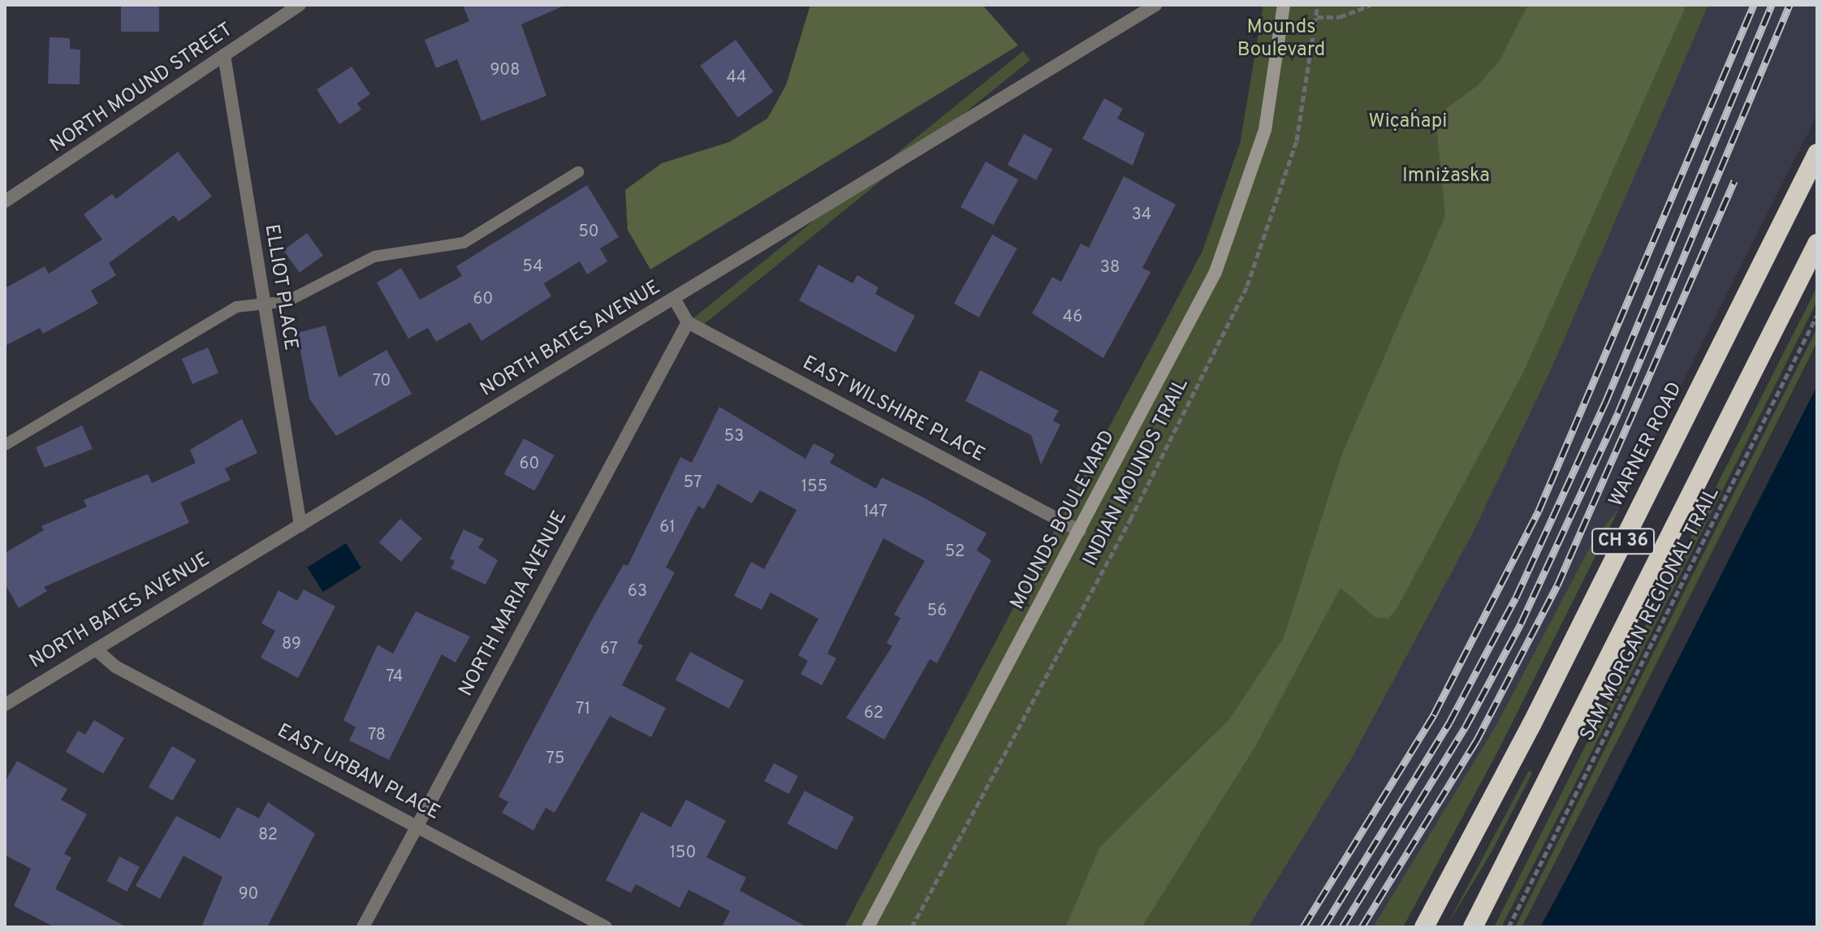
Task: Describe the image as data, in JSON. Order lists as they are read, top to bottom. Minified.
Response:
{"streets":{"highway":["WARNER ROAD","CH 36"],"street":["NORTH MOUND STREET","ELLIOT PLACE","NORTH BATES AVENUE","EAST WILSHIRE PLACE","MOUNDS BOULEVARD","NORTH MARIA AVENUE","EAST URBAN PLACE"],"path":["INDIAN MOUNDS TRAIL","SAM MORGAN REGIONAL TRAIL"]},"crossings":[["NORTH MOUND STREET","ELLIOT PLACE"],["ELLIOT PLACE","NORTH BATES AVENUE"],["NORTH BATES AVENUE","EAST URBAN PLACE"],["EAST WILSHIRE PLACE","MOUNDS BOULEVARD"],["EAST WILSHIRE PLACE","NORTH MARIA AVENUE"],["NORTH MARIA AVENUE","EAST URBAN PLACE"]],"parks":["Mounds Boulevard","Wic̣aḣapi","Imniżaska"],"house_numbers":["908","44","34","50","54","38","60","46","70","53","60","57","155","147","61","52","63","56","89","67","74","71","62","78","75","82","150","90"]}
